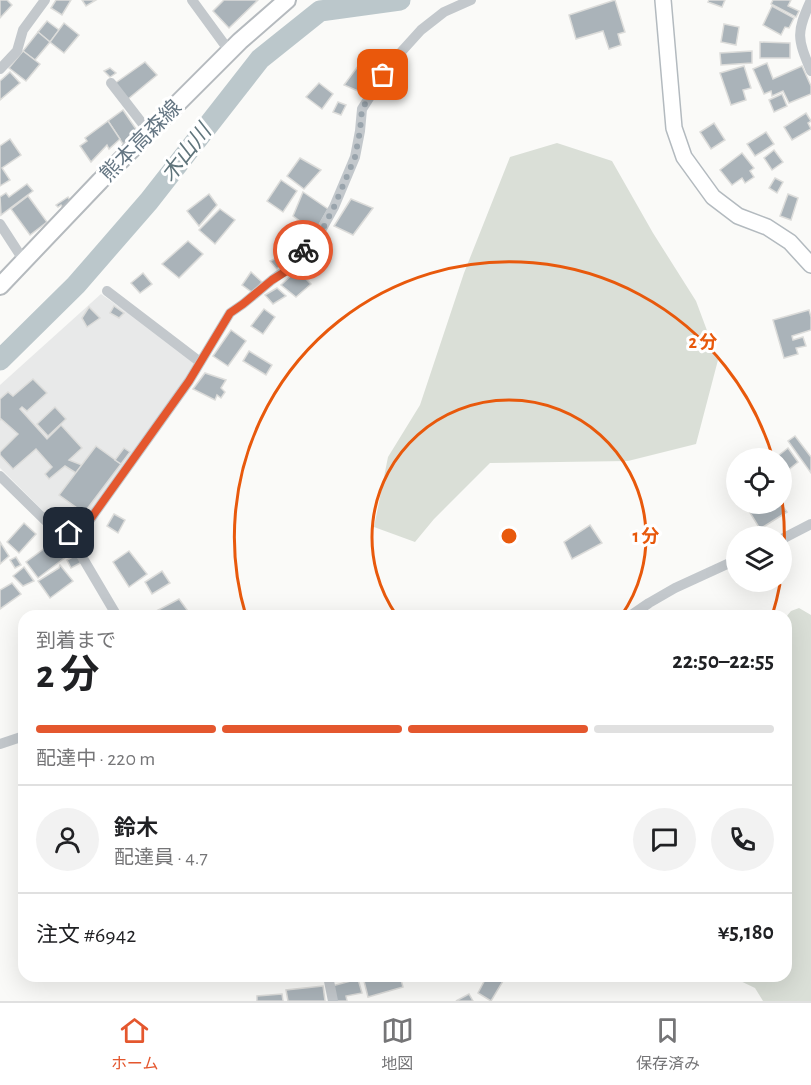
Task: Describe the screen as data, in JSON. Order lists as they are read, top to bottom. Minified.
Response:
{"streets":{"main road":["熊本高森線"]},"water":["木山川"],"page":{"heading":["2 分","到着まで","22:50–22:55"],"panel":["鈴木","配達員 · 4.7","注文 #6942","¥5,180"],"bar":"配達中 · 220 m","tabs":["ホーム","地図","保存済み"]},"rings":["2 分","1 分"]}
